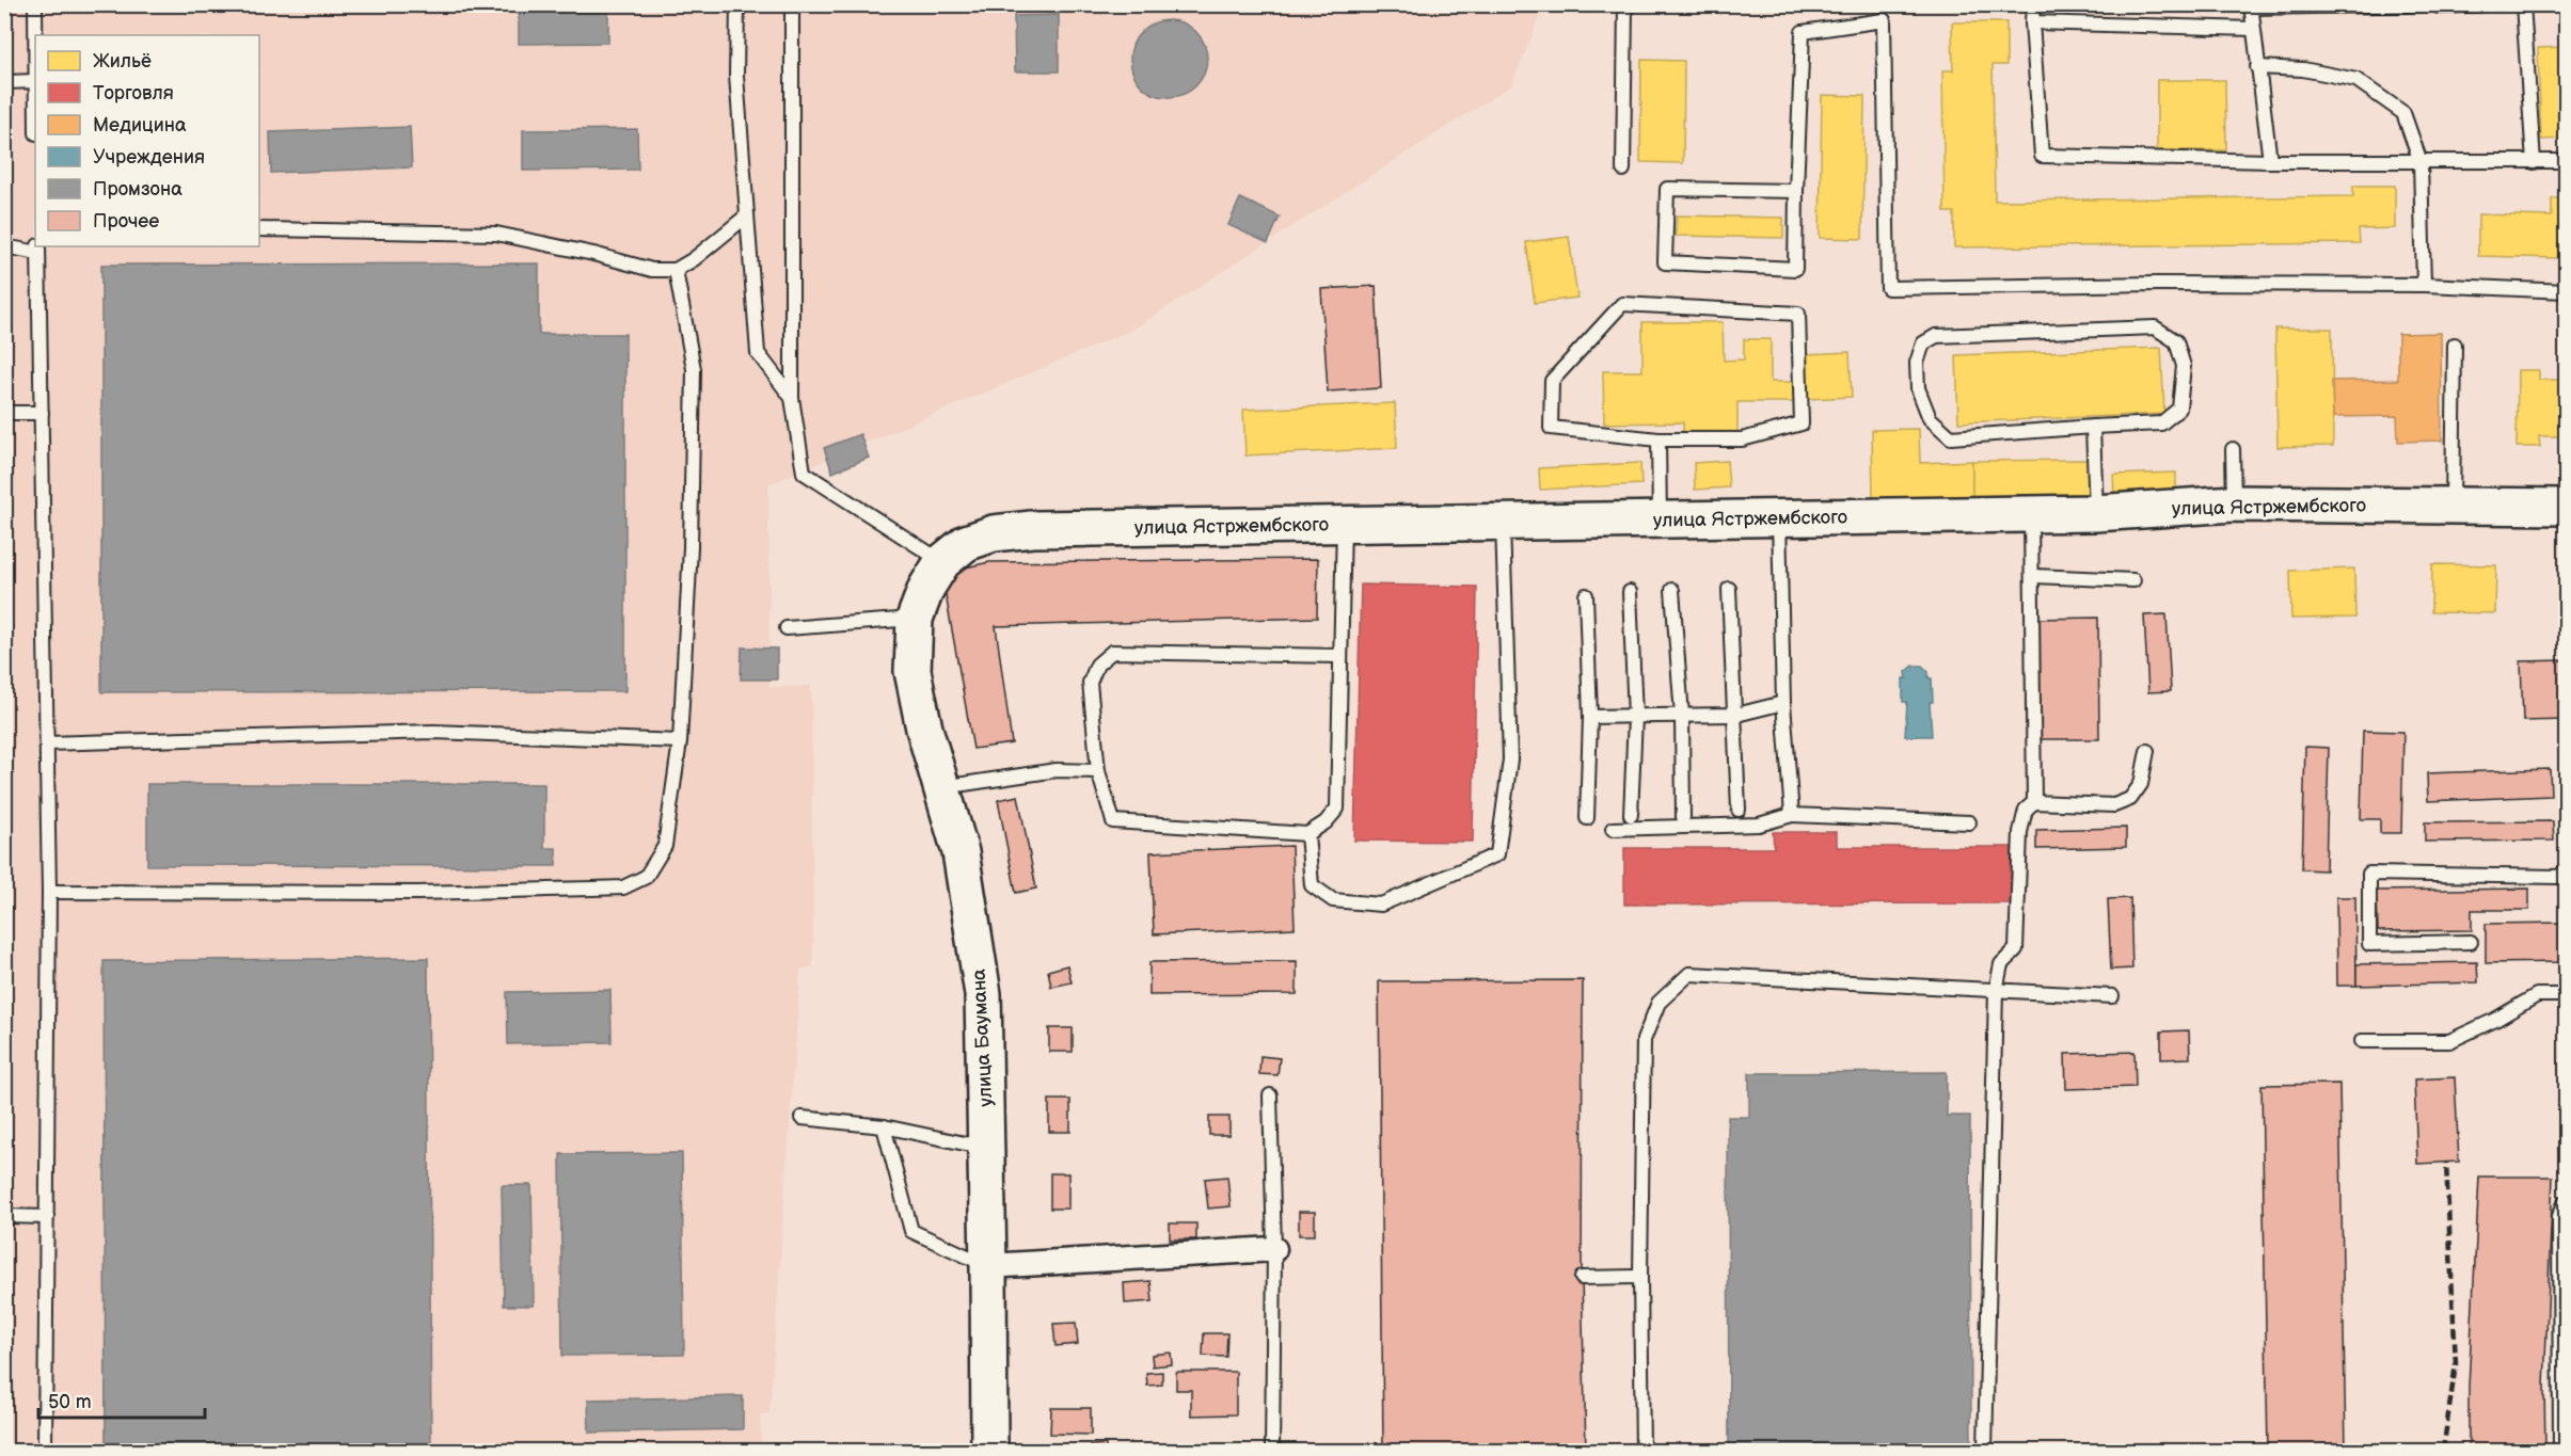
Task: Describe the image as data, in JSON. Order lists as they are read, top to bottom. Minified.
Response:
{"streets":{"main road":["улица Ястржембского","улица Баумана"]},"crossings":[["улица Ястржембского","улица Баумана"]],"legend":["Жильё","Торговля","Медицина","Учреждения","Промзона","Прочее"],"scale_bar":"50 m"}
